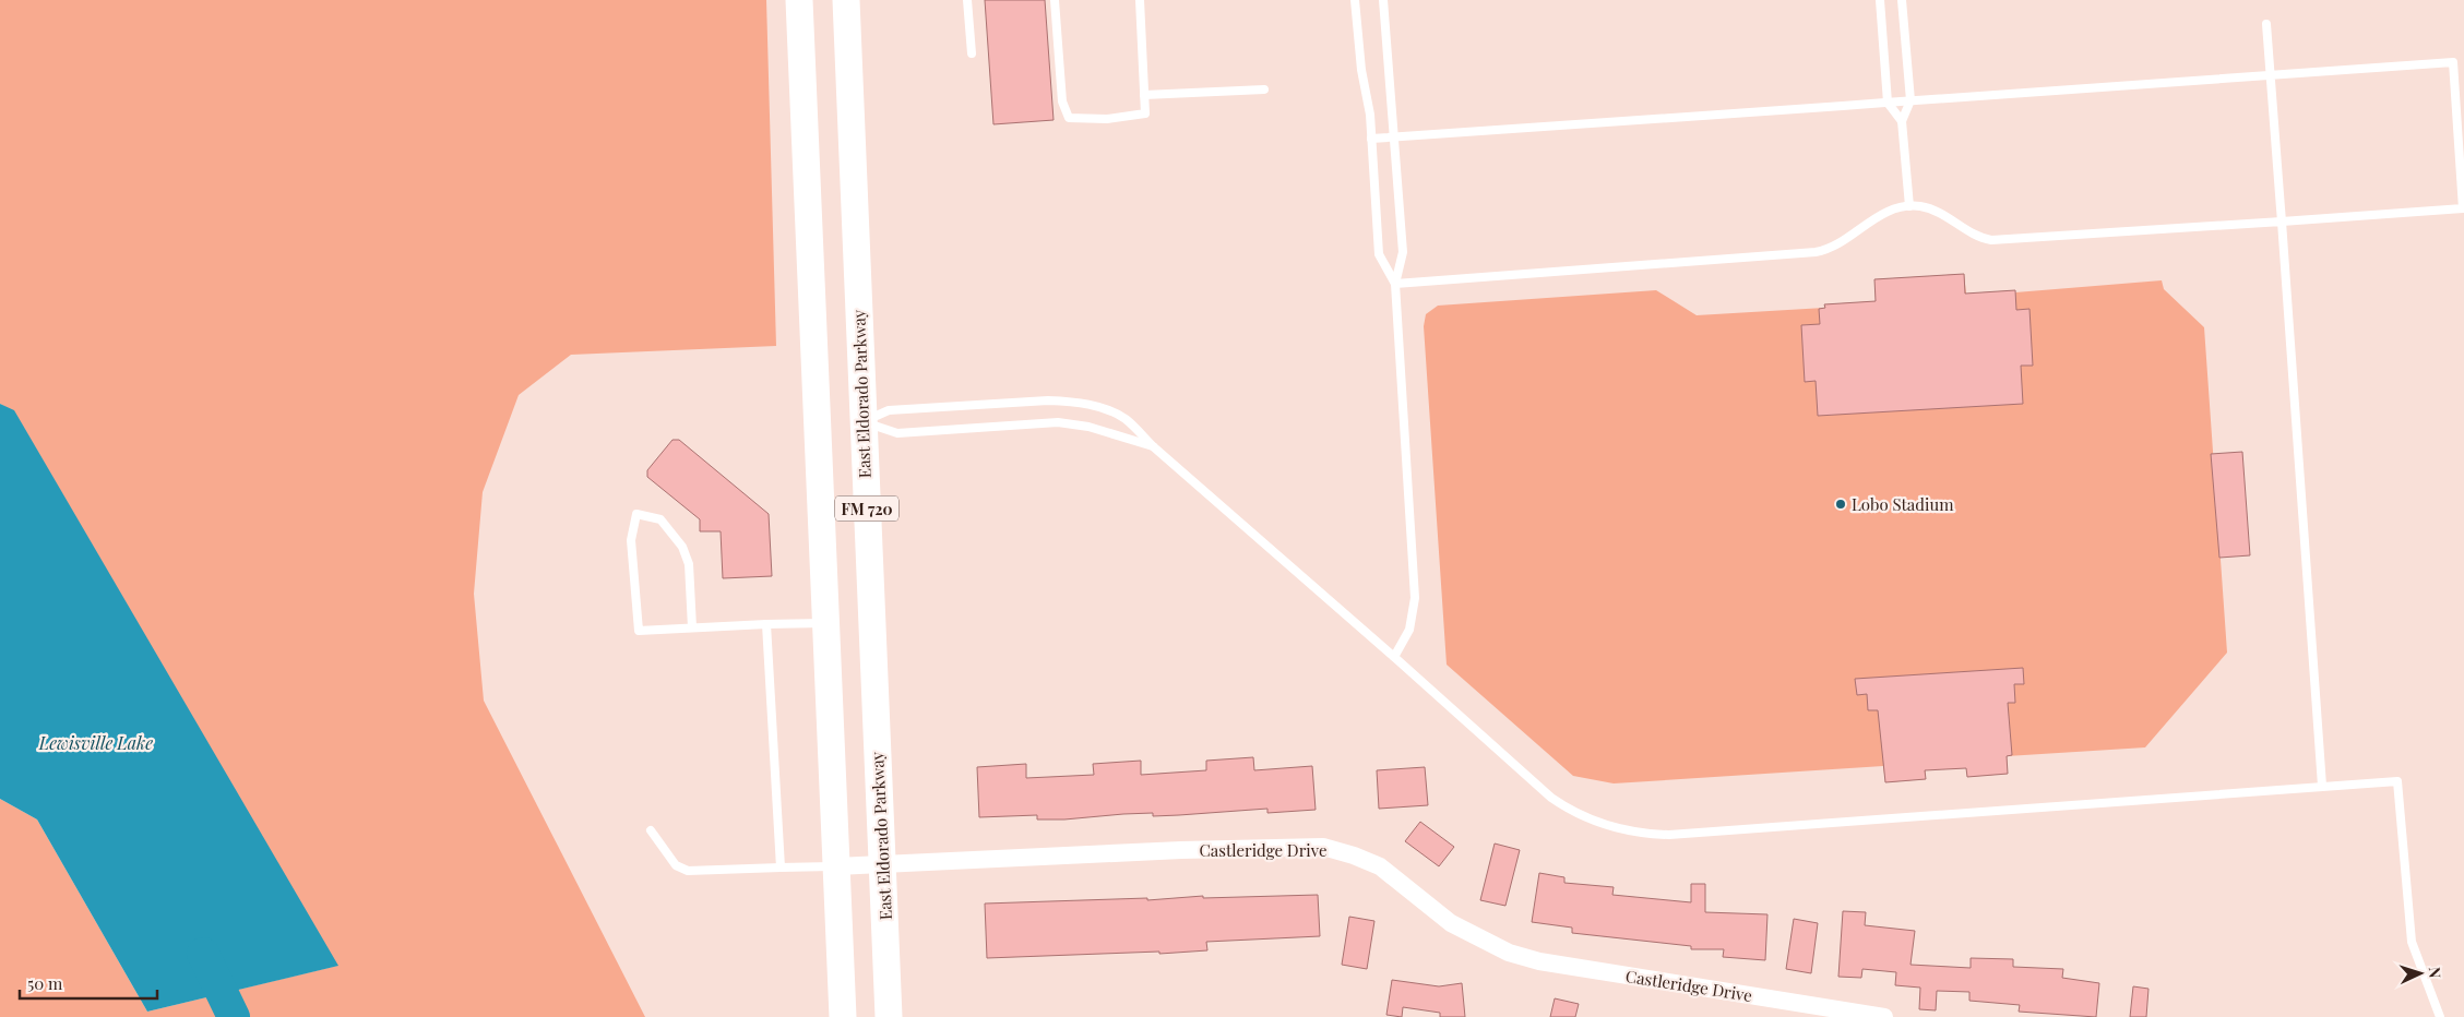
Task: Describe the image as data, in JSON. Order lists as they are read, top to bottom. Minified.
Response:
{"streets":{"main road":["East Eldorado Parkway","FM 720"],"street":["Castleridge Drive"]},"crossings":[["East Eldorado Parkway","Castleridge Drive"],["FM 720","Castleridge Drive"]],"water":["Lewisville Lake"],"places":["Lobo Stadium"],"scale_bar":"50 m","north":"right"}
